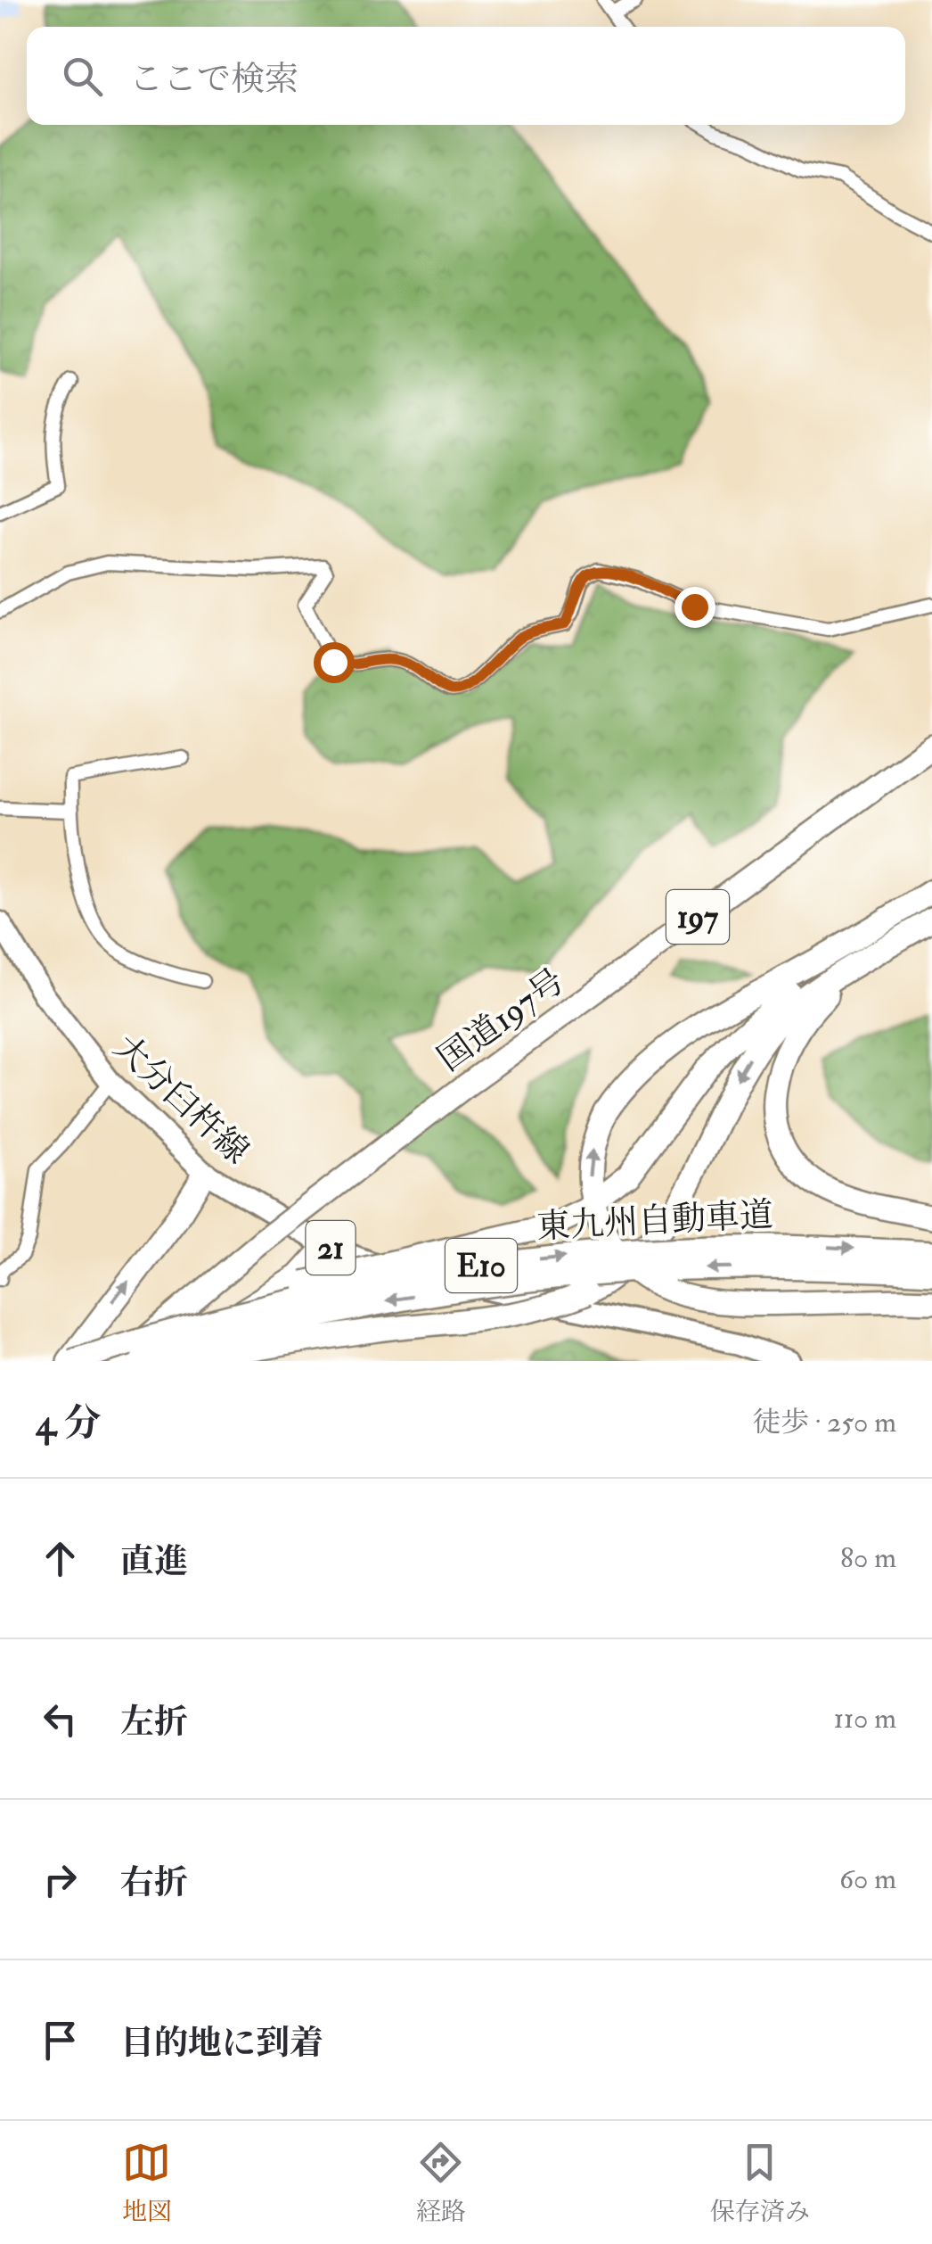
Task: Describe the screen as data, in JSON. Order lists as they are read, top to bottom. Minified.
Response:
{"streets":{"highway":["197","国道197号","東九州自動車道","E10"],"main road":["大分臼杵線","21"]},"crossings":[["国道197号","東九州自動車道"]],"page":{"search":"ここで検索","heading":["4 分","徒歩 · 250 m"],"list":[["直進","80 m"],["左折","110 m"],["右折","60 m"],"目的地に到着"],"nav":["地図","経路","保存済み"]}}
